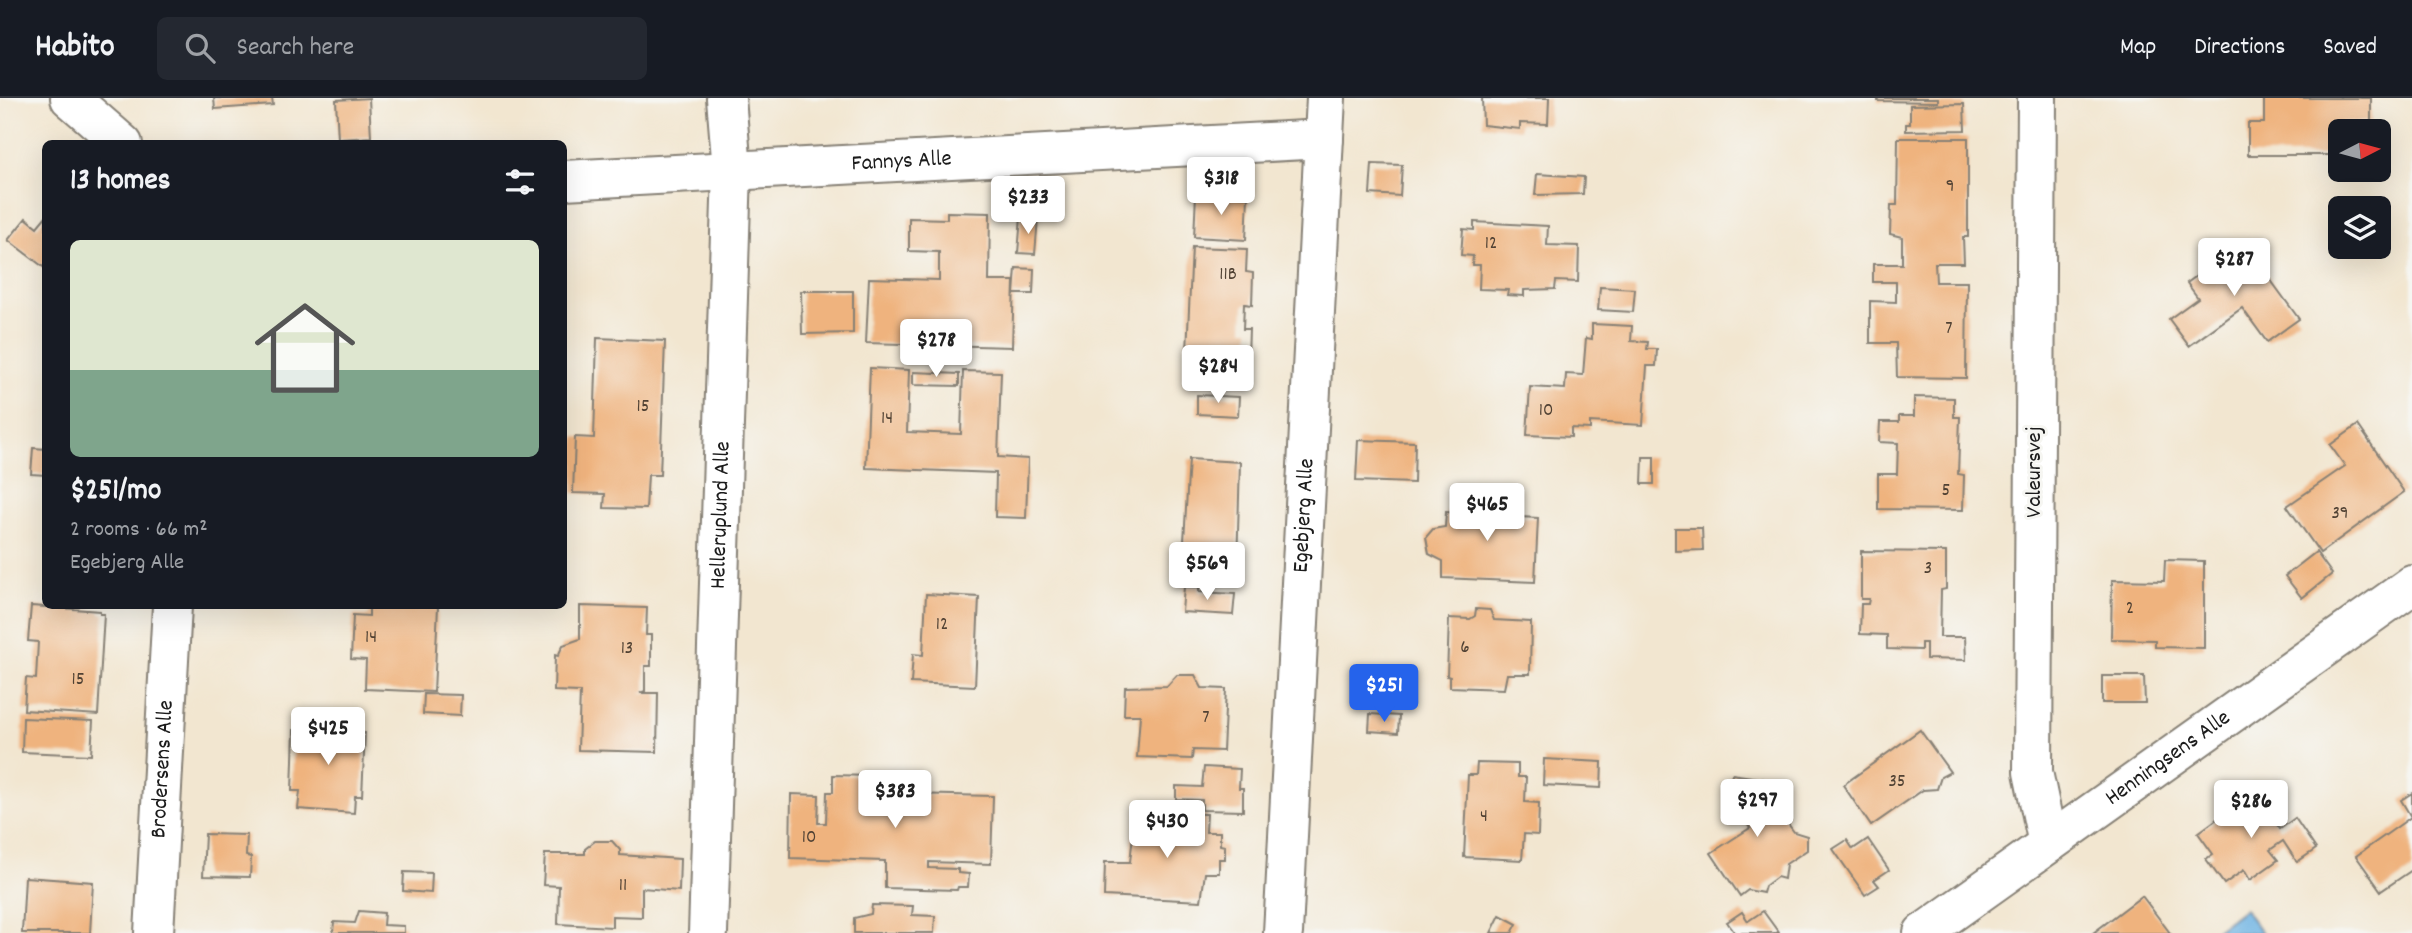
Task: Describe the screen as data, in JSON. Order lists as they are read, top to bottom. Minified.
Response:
{"streets":{"street":["Fannys Alle","Valeursvej","Helleruplund Alle","Egebjerg Alle","Henningsens Alle","Brodersens Alle"]},"crossings":[["Fannys Alle","Helleruplund Alle"],["Fannys Alle","Egebjerg Alle"],["Valeursvej","Henningsens Alle"]],"house_numbers":["9","12","11B","7","15","10","14","5","39","3","2","12","14","6","13","15","7","35","4","10","11"],"north":"right","page":{"header":"Habito","search":"Search here","nav":["Map","Directions","Saved"],"heading":"13 homes","price":["$318","$233","$287","$278","$284","$465","$569","$251","$425","$383","$297","$286","$430"],"list":[{"name":"$251/mo","note":"2 rooms · 66 m² · Egebjerg Alle"}]}}
